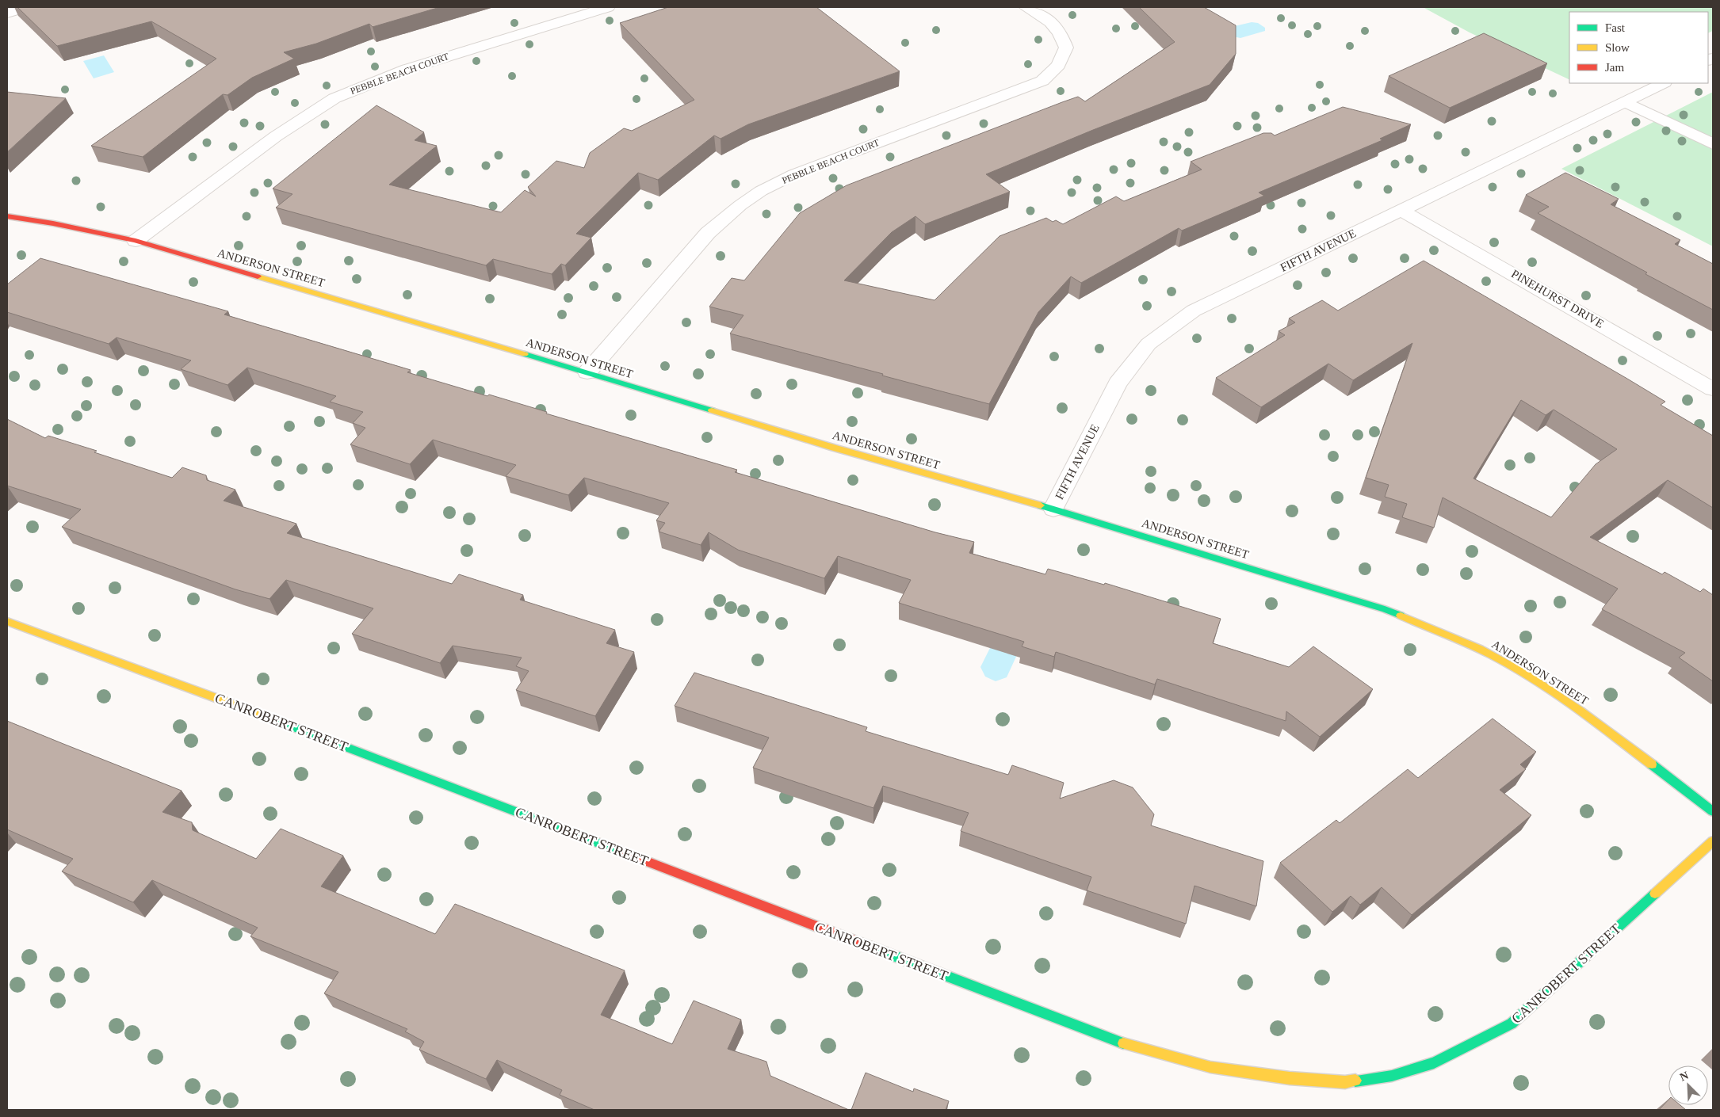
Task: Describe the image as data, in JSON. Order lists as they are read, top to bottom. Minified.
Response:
{"streets":{"street":["PEBBLE BEACH COURT","FIFTH AVENUE","ANDERSON STREET","PINEHURST DRIVE","CANROBERT STREET"]},"crossings":[["PEBBLE BEACH COURT","ANDERSON STREET"],["FIFTH AVENUE","ANDERSON STREET"],["FIFTH AVENUE","PINEHURST DRIVE"]],"legend":["Fast","Slow","Jam"],"north":"top left"}
